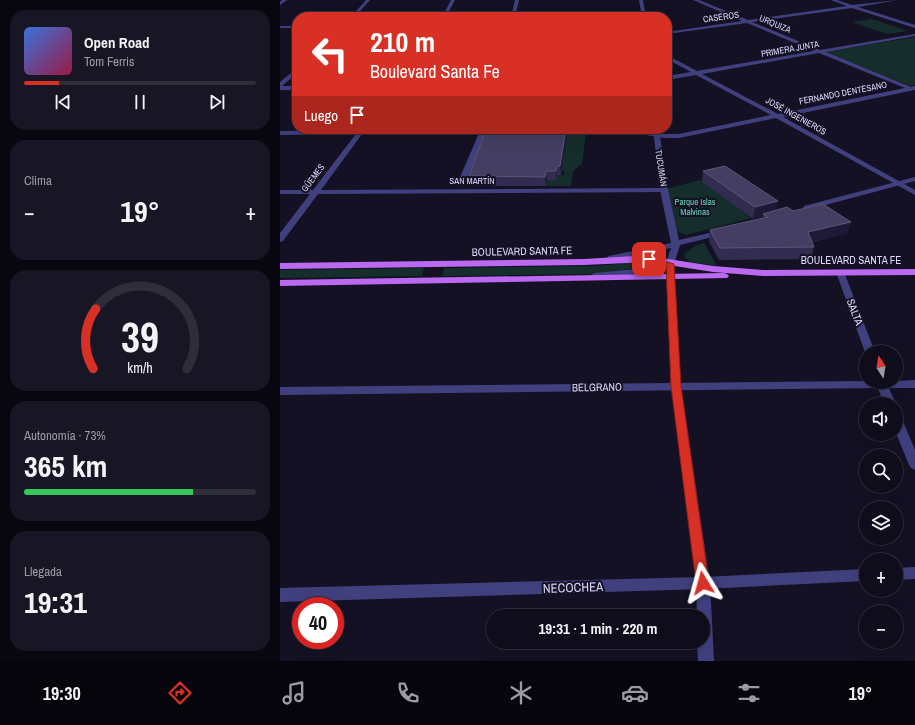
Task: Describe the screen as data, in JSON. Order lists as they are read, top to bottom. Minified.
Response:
{"streets":{"main road":["BOULEVARD SANTA FE"],"street":["CASEROS","URQUIZA","PRIMERA JUNTA","FERNANDO DENTESANO","JOSÉ INGENIEROS","TUCUMÁN","GÜEMES","SAN MARTÍN","SALTA","BELGRANO","NECOCHEA"]},"crossings":[["CASEROS","URQUIZA"],["URQUIZA","PRIMERA JUNTA"],["URQUIZA","FERNANDO DENTESANO"],["PRIMERA JUNTA","JOSÉ INGENIEROS"],["FERNANDO DENTESANO","JOSÉ INGENIEROS"],["TUCUMÁN","SAN MARTÍN"],["TUCUMÁN","BOULEVARD SANTA FE"],["TUCUMÁN","BELGRANO"],["TUCUMÁN","NECOCHEA"],["GÜEMES","SAN MARTÍN"],["BOULEVARD SANTA FE","SALTA"]],"parks":["Parque Islas Malvinas"],"north":"top","page":{"turn":["210 m","Boulevard Santa Fe"],"song":["Open Road","Tom Ferris"],"then":"Luego","tile":["Clima",["Autonomía · 73%","365 km"],["Llegada","19:31"]],"heat":["−","19°","+"],"map_buttons":["+","−"],"limit":"40","trip":"19:31 · 1 min · 220 m","tabs":["19:30","19°"],"gauge":["39","km/h"]}}
